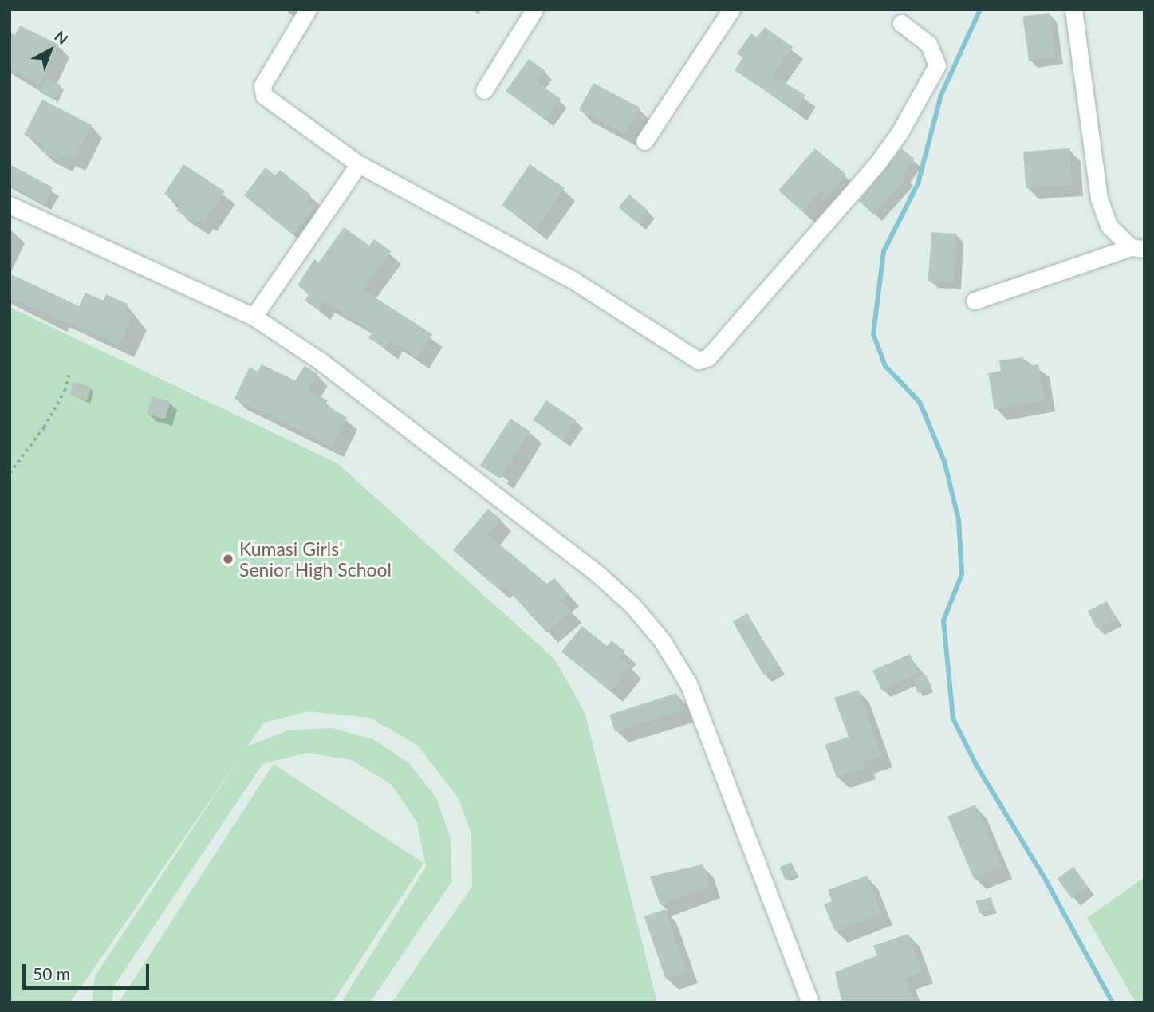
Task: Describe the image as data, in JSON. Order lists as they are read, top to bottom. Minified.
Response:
{"places":["Kumasi Girls' Senior High School"],"scale_bar":"50 m","north":"top right"}
